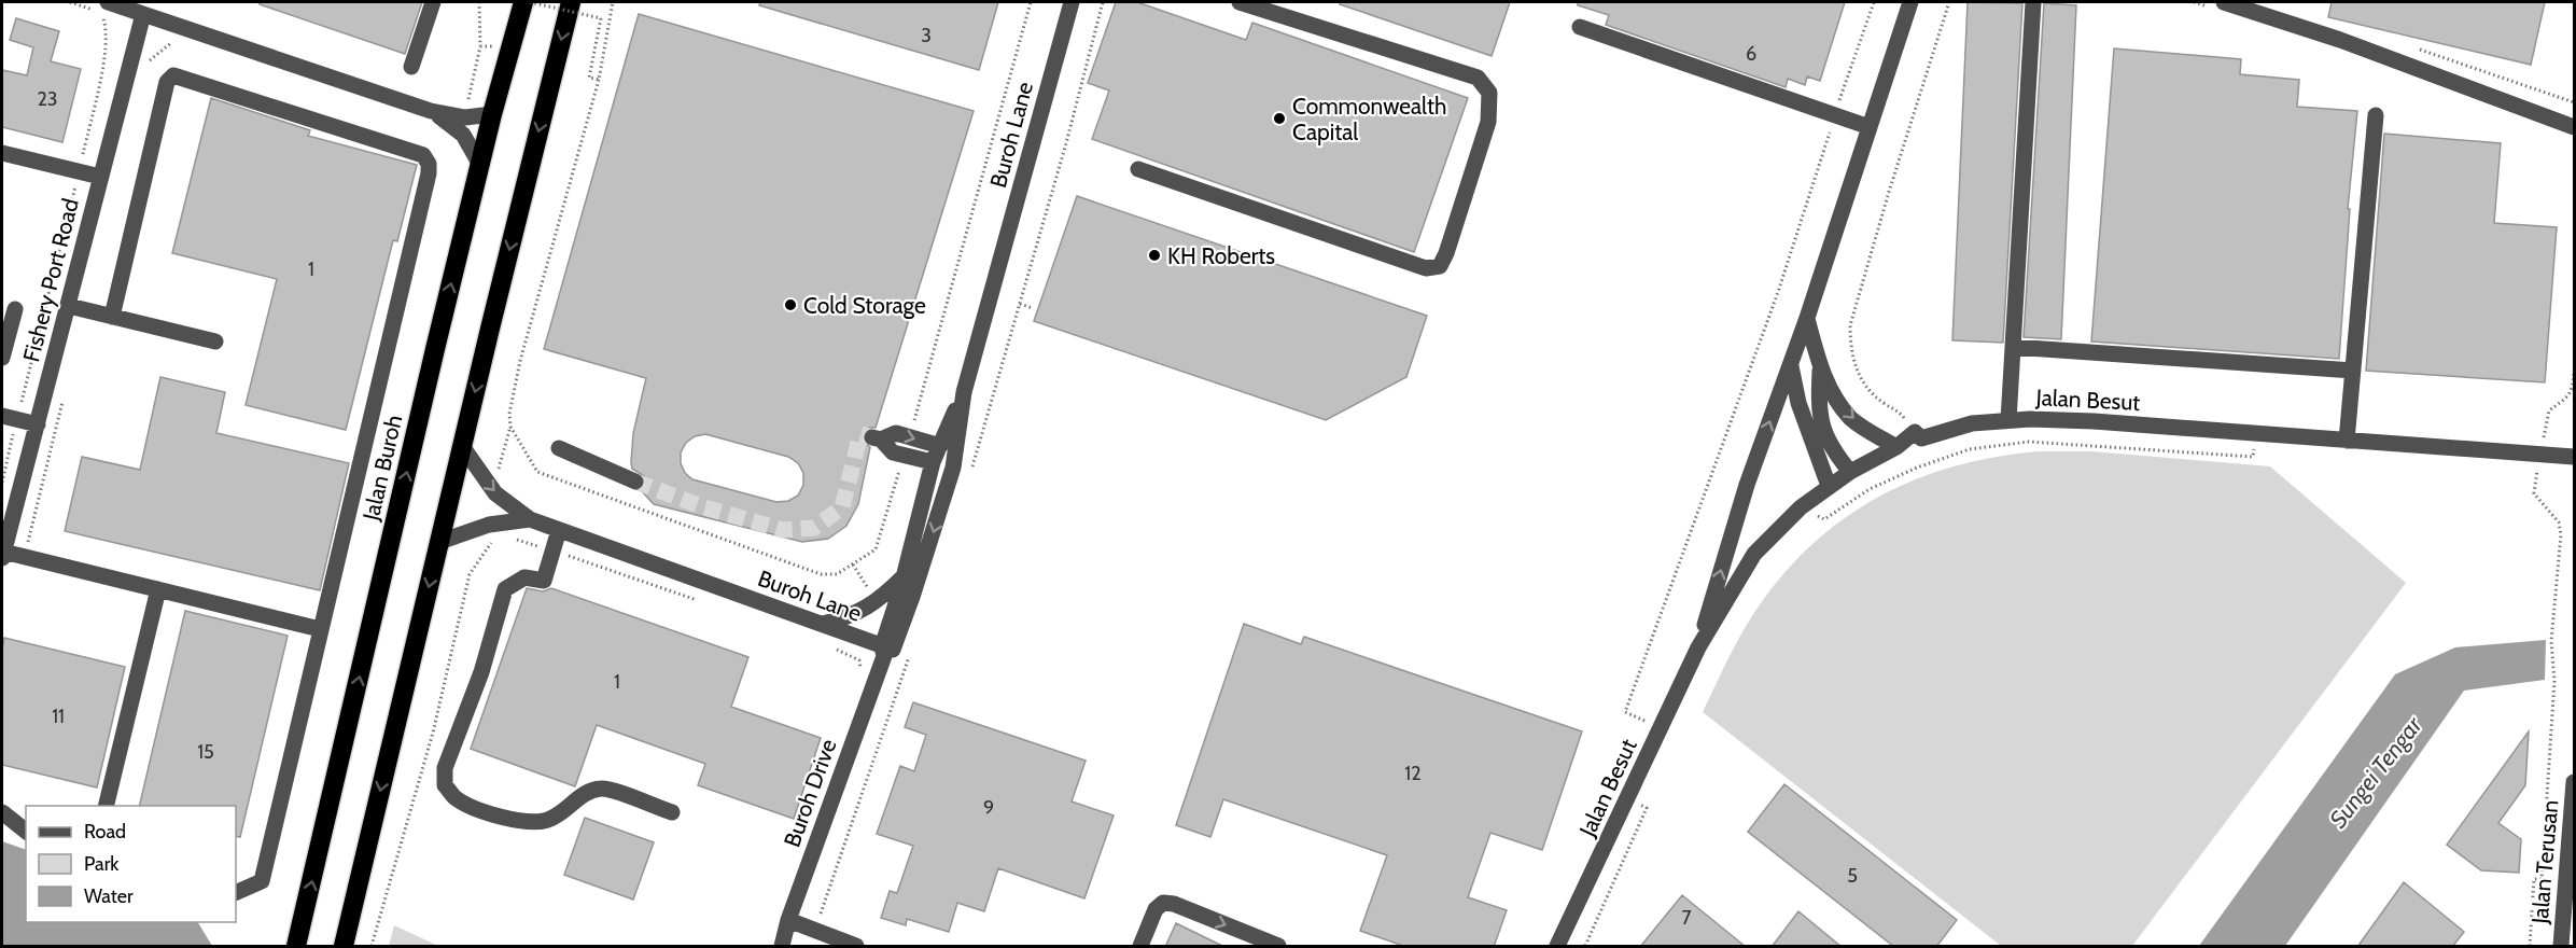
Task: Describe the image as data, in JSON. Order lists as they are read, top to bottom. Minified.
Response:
{"streets":{"highway":["Jalan Buroh"],"street":["Buroh Lane","Fishery Port Road","Jalan Besut","Buroh Drive","Jalan Terusan"]},"crossings":[["Buroh Lane","Buroh Drive"]],"water":["Sungei Tengar"],"places":["Commonwealth Capital","KH Roberts","Cold Storage"],"house_numbers":["3","6","23","1","1","11","15","12","9","5","7"],"legend":["Road","Park","Water"]}
